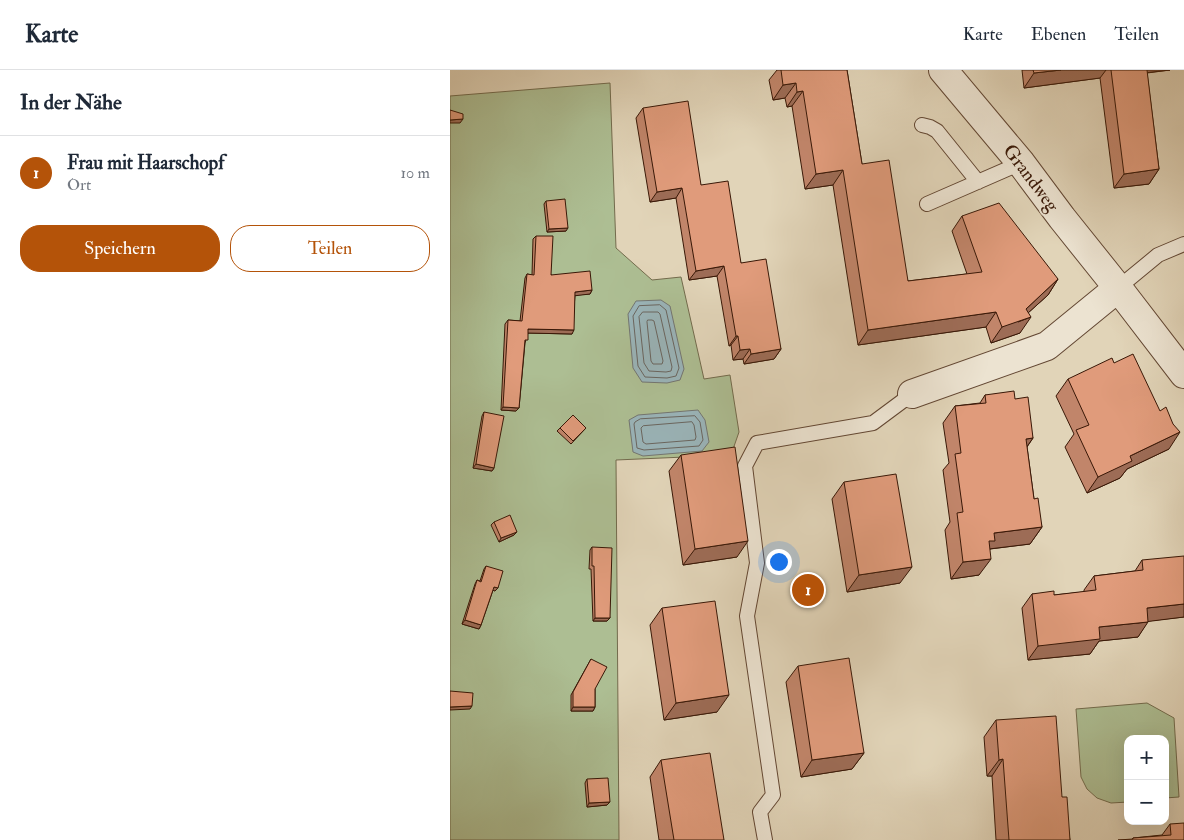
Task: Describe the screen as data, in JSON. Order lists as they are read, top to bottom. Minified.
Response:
{"streets":{"street":["Grandweg"]},"page":{"header":"Karte","nav":["Karte","Ebenen","Teilen"],"heading":"In der Nähe","list":[{"mark":"1","name":"Frau mit Haarschopf","note":"Ort","value":"10 m"}],"buttons":["Speichern","Teilen"],"pins":"1","map_buttons":["+","−"]}}
